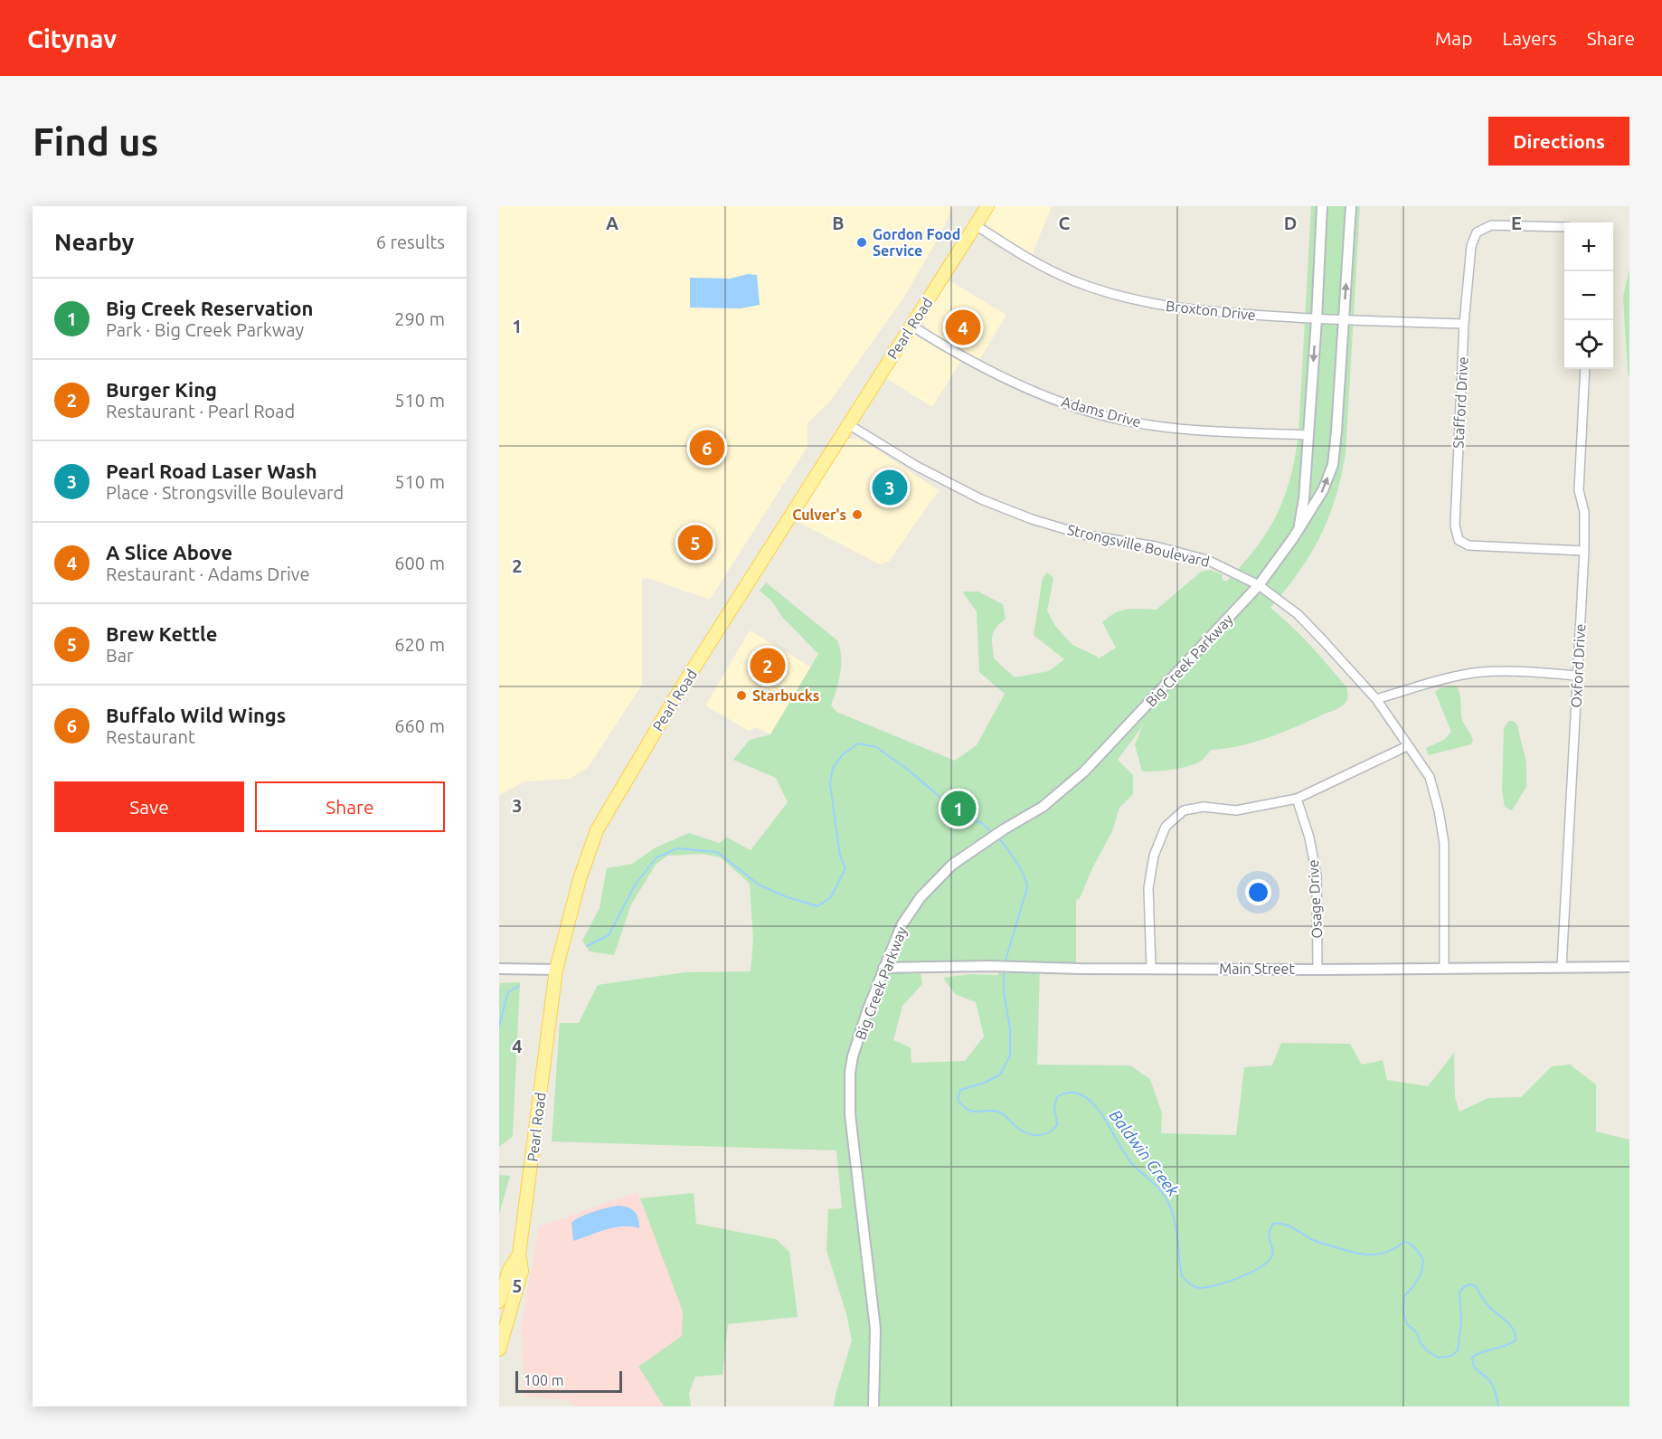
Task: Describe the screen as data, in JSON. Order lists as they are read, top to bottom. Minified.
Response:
{"streets":{"main road":["Pearl Road"],"street":["Broxton Drive","Stafford Drive","Adams Drive","Strongsville Boulevard","Big Creek Parkway","Oxford Drive","Osage Drive","Main Street"]},"crossings":[["Broxton Drive","Pearl Road"],["Broxton Drive","Stafford Drive"],["Broxton Drive","Big Creek Parkway"],["Pearl Road","Adams Drive"],["Pearl Road","Strongsville Boulevard"],["Stafford Drive","Oxford Drive"],["Adams Drive","Big Creek Parkway"],["Strongsville Boulevard","Big Creek Parkway"],["Strongsville Boulevard","Main Street"],["Big Creek Parkway","Main Street"],["Oxford Drive","Main Street"],["Osage Drive","Main Street"]],"water":["Baldwin Creek"],"places":["Gordon Food Service","Culver's","Starbucks"],"scale_bar":"100 m","page":{"header":"Citynav","nav":["Map","Layers","Share"],"buttons":["Directions",["Save","Share"]],"title":"Find us","heading":["Nearby","6 results"],"map_buttons":["+","−"],"list":[{"mark":"1","name":"Big Creek Reservation","note":"Park · Big Creek Parkway","value":"290 m"},{"mark":"2","name":"Burger King","note":"Restaurant · Pearl Road","value":"510 m"},{"mark":"3","name":"Pearl Road Laser Wash","note":"Place · Strongsville Boulevard","value":"510 m"},{"mark":"4","name":"A Slice Above","note":"Restaurant · Adams Drive","value":"600 m"},{"mark":"5","name":"Brew Kettle","note":"Bar","value":"620 m"},{"mark":"6","name":"Buffalo Wild Wings","note":"Restaurant","value":"660 m"}],"pins":["4","6","3","5","2","1"],"scale":"100 m"},"grid":{"columns":["A","B","C","D","E"],"rows":["1","2","3","4","5"]}}
